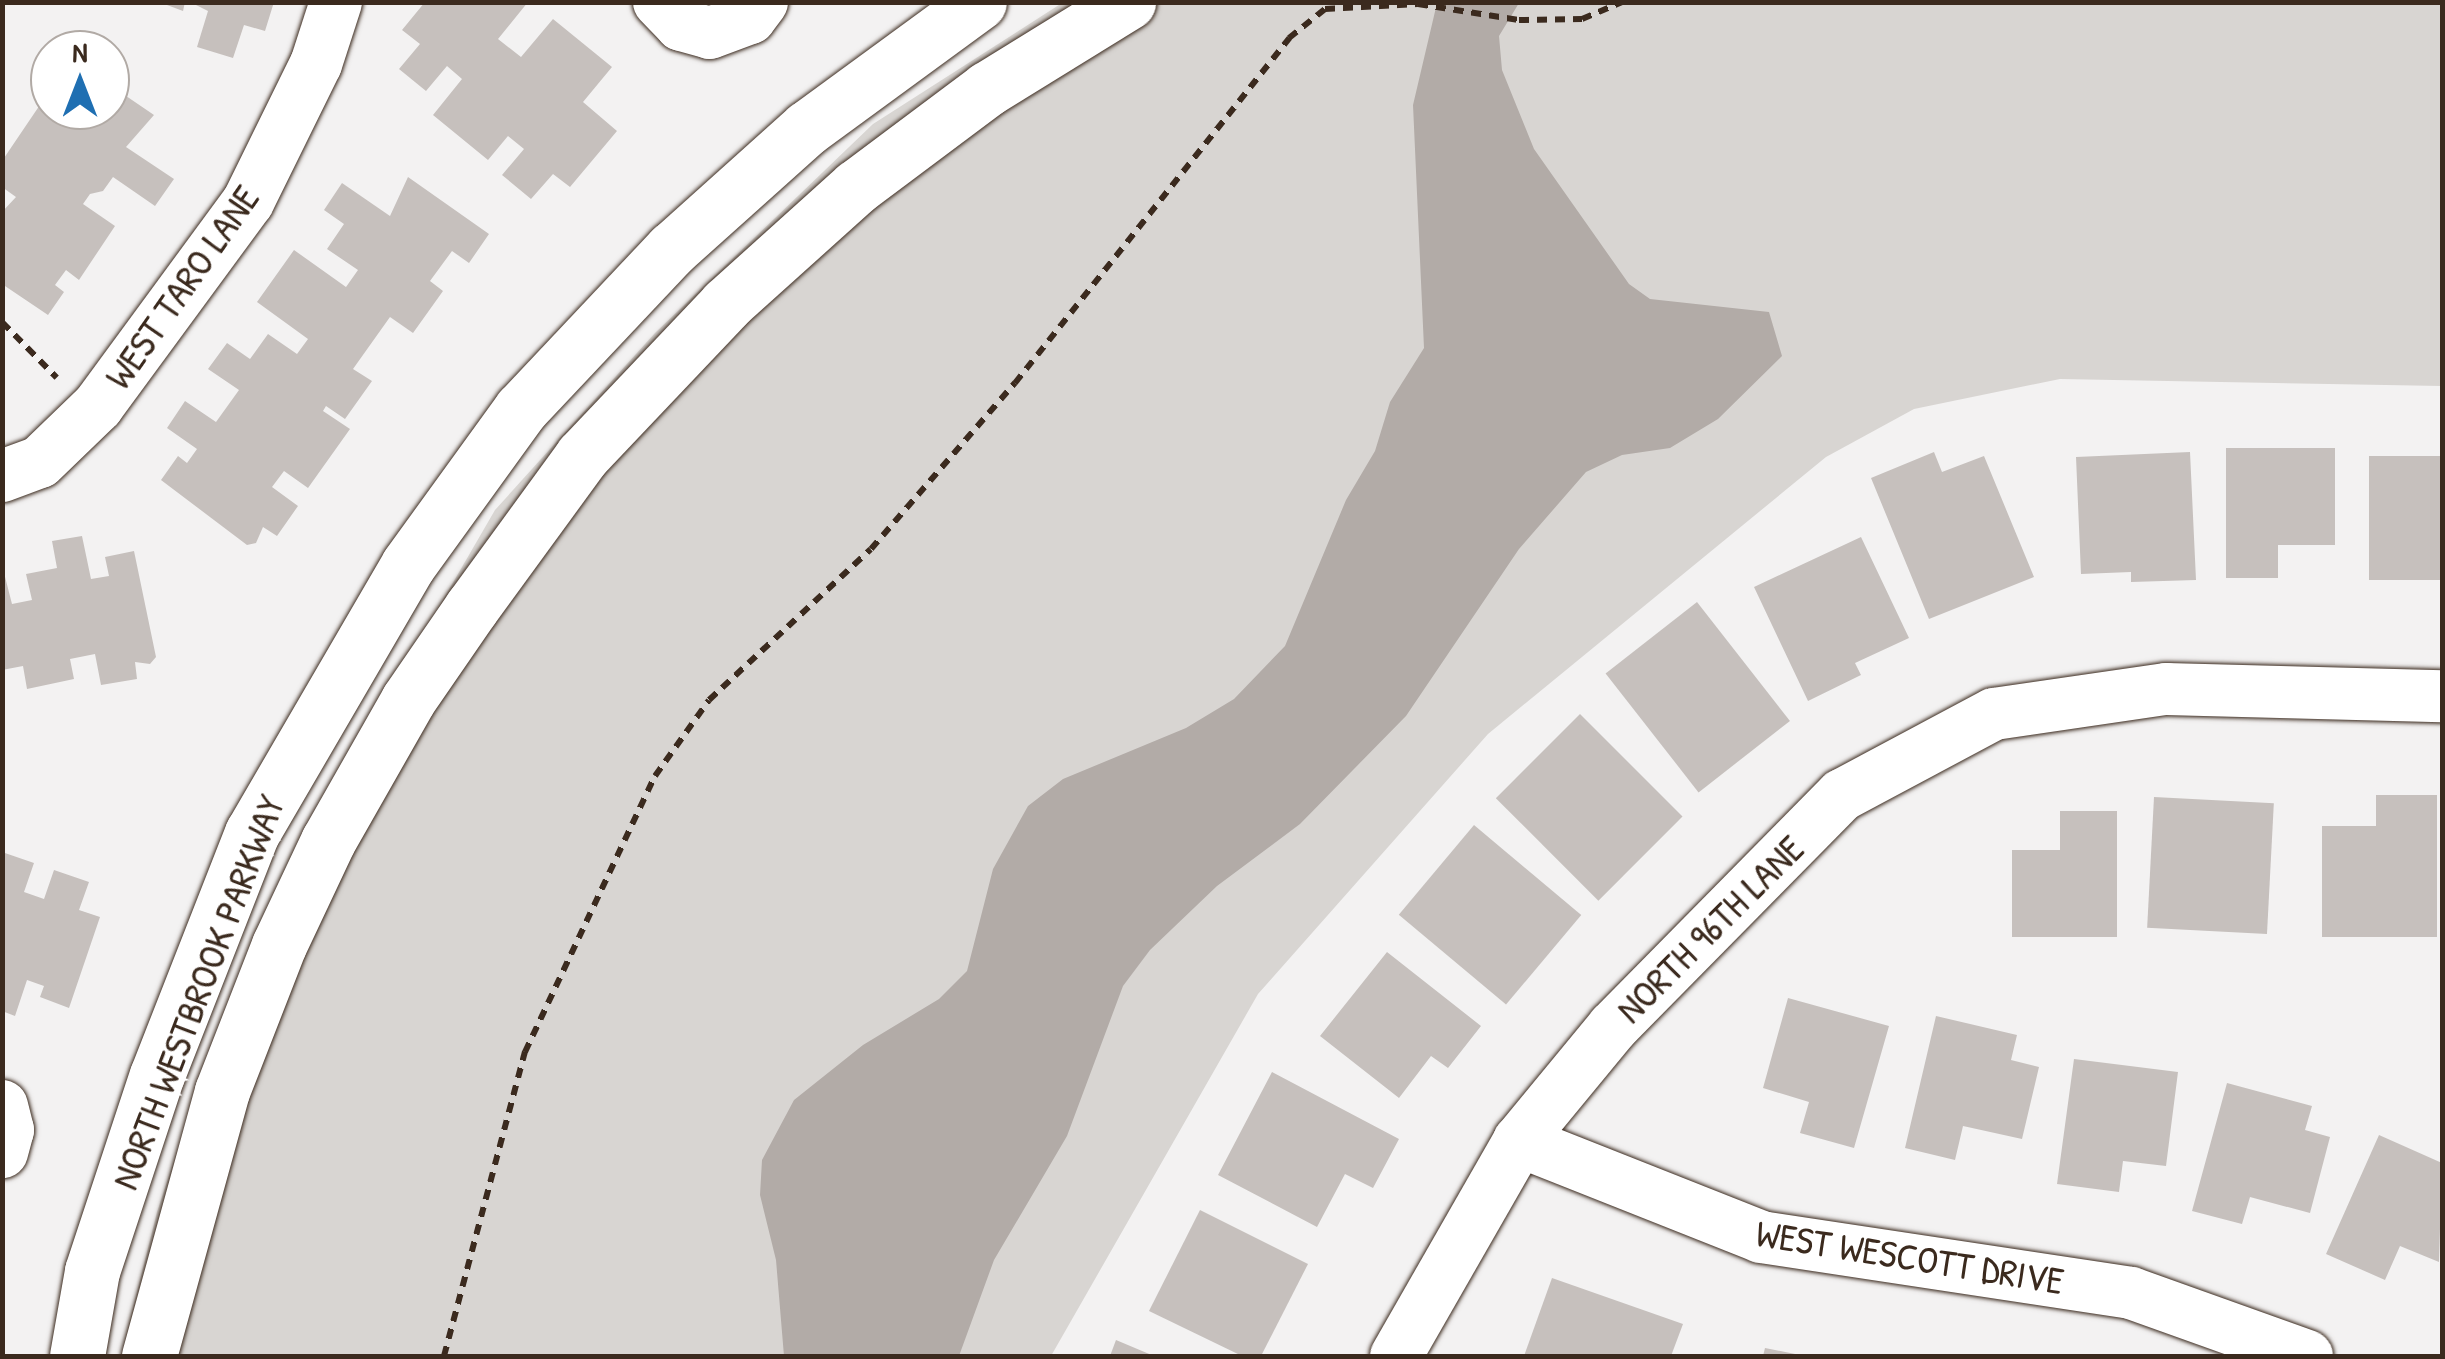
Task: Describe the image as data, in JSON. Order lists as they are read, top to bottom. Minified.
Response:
{"streets":{"street":["WEST TARO LANE","NORTH 96TH LANE","NORTH WESTBROOK PARKWAY","WEST WESCOTT DRIVE"]},"crossings":[["NORTH 96TH LANE","WEST WESCOTT DRIVE"]],"north":"top"}
